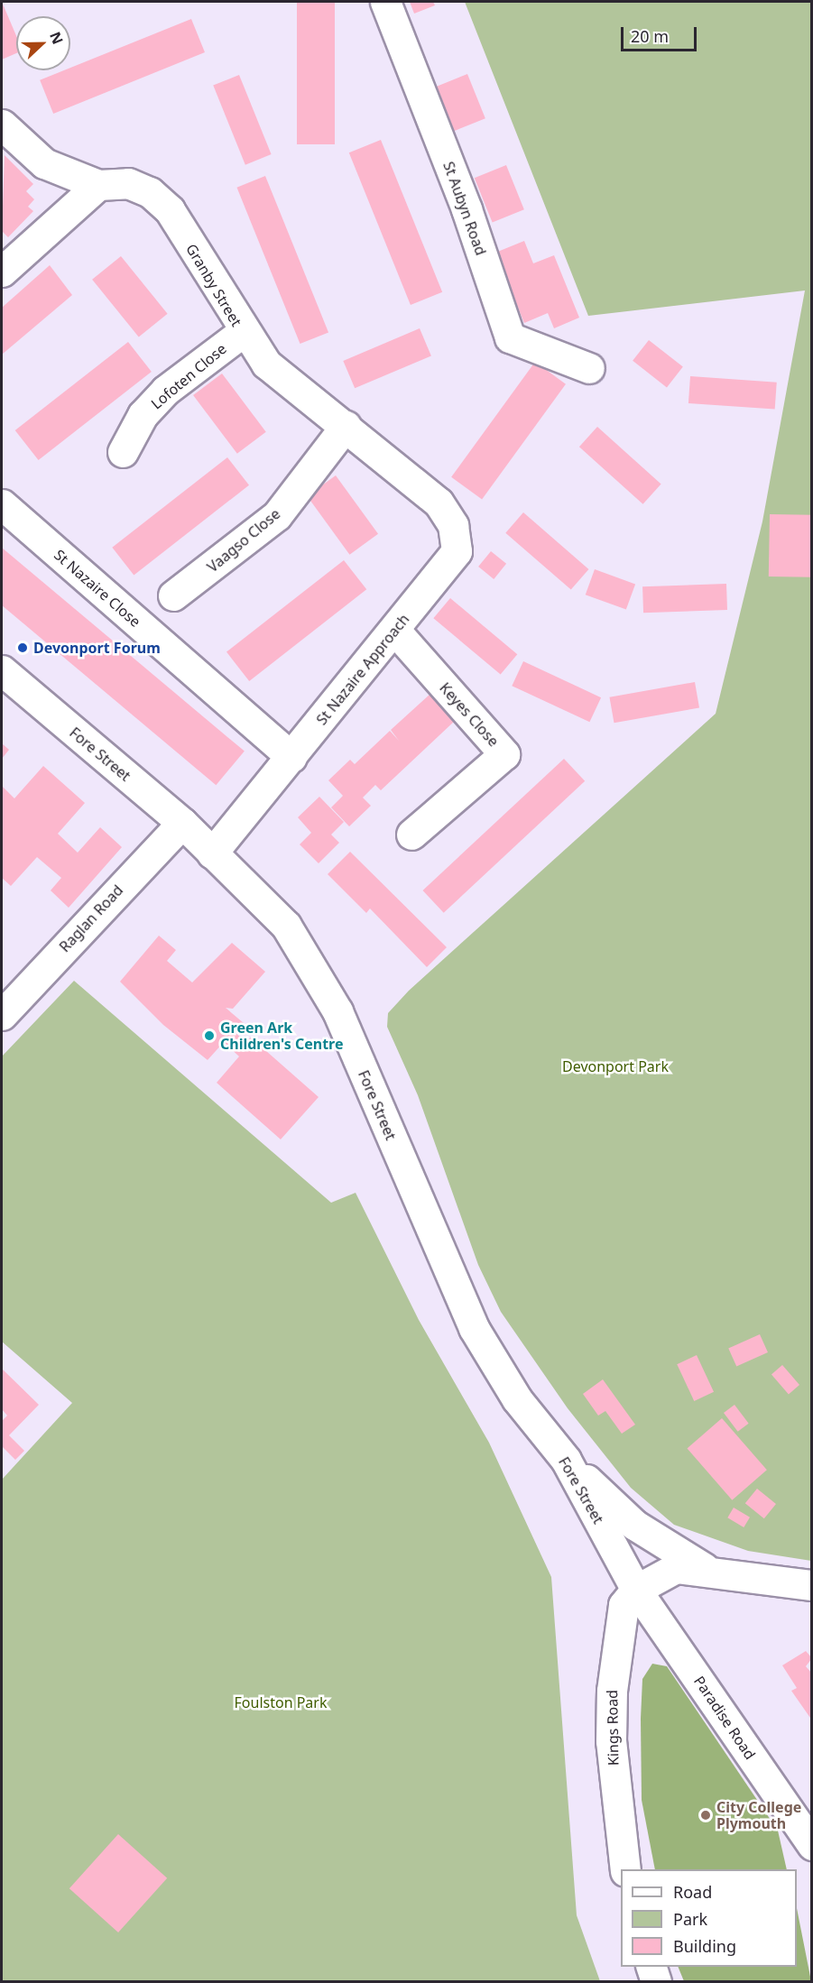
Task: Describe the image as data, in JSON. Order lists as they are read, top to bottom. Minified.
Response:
{"streets":{"street":["St Aubyn Road","Granby Street","Lofoten Close","Vaagso Close","St Nazaire Close","St Nazaire Approach","Keyes Close","Fore Street","Raglan Road","Paradise Road","Kings Road"]},"crossings":[["Granby Street","Lofoten Close"],["Granby Street","Vaagso Close"],["Granby Street","St Nazaire Approach"],["St Nazaire Close","St Nazaire Approach"],["St Nazaire Approach","Keyes Close"],["St Nazaire Approach","Fore Street"],["Fore Street","Raglan Road"],["Fore Street","Paradise Road"],["Fore Street","Kings Road"],["Paradise Road","Kings Road"]],"parks":["Devonport Park","Foulston Park"],"places":["Devonport Forum","Green Ark Children's Centre","City College Plymouth"],"legend":["Road","Park","Building"],"scale_bar":"20 m","north":"right"}
